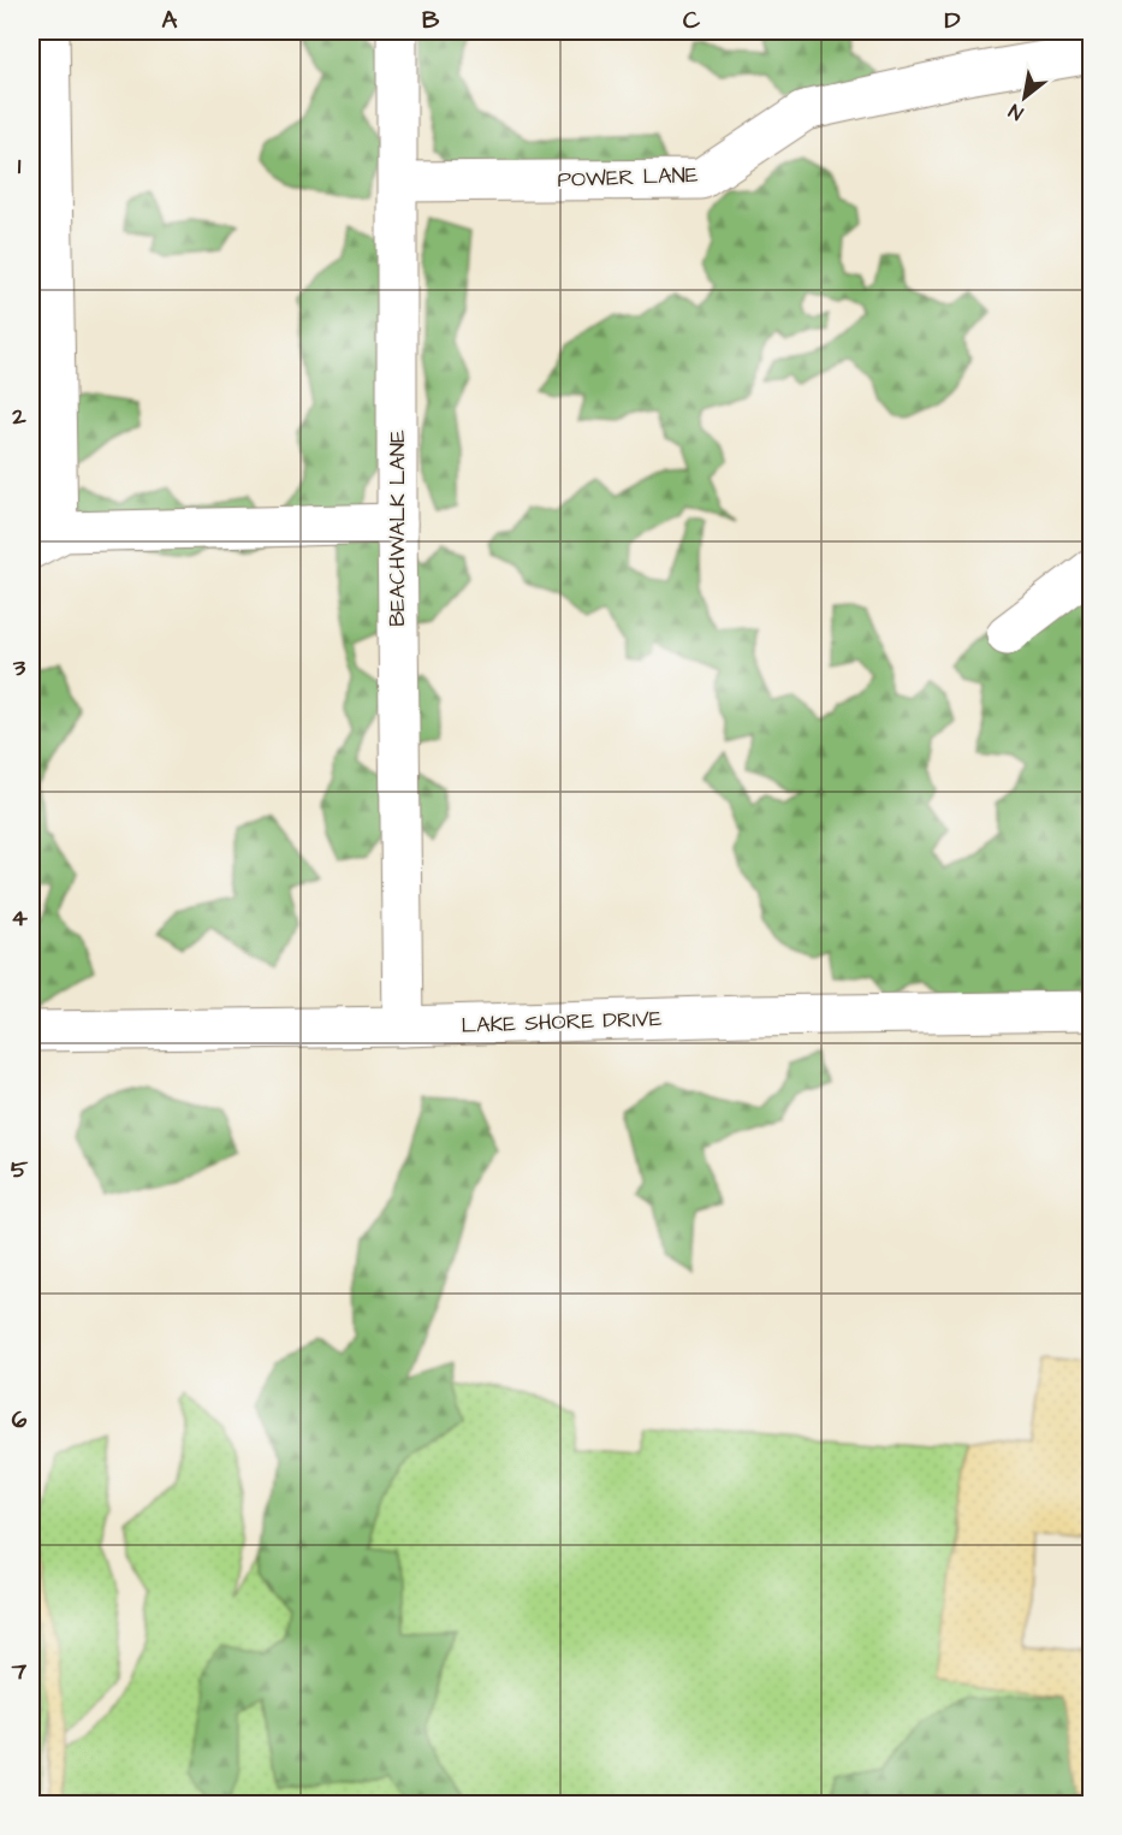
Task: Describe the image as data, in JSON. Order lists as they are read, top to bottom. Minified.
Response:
{"streets":{"street":["POWER LANE","BEACHWALK LANE","LAKE SHORE DRIVE"]},"crossings":[["POWER LANE","BEACHWALK LANE"],["BEACHWALK LANE","LAKE SHORE DRIVE"]],"north":"bottom left","grid":{"columns":["A","B","C","D"],"rows":["1","2","3","4","5","6","7"]}}
